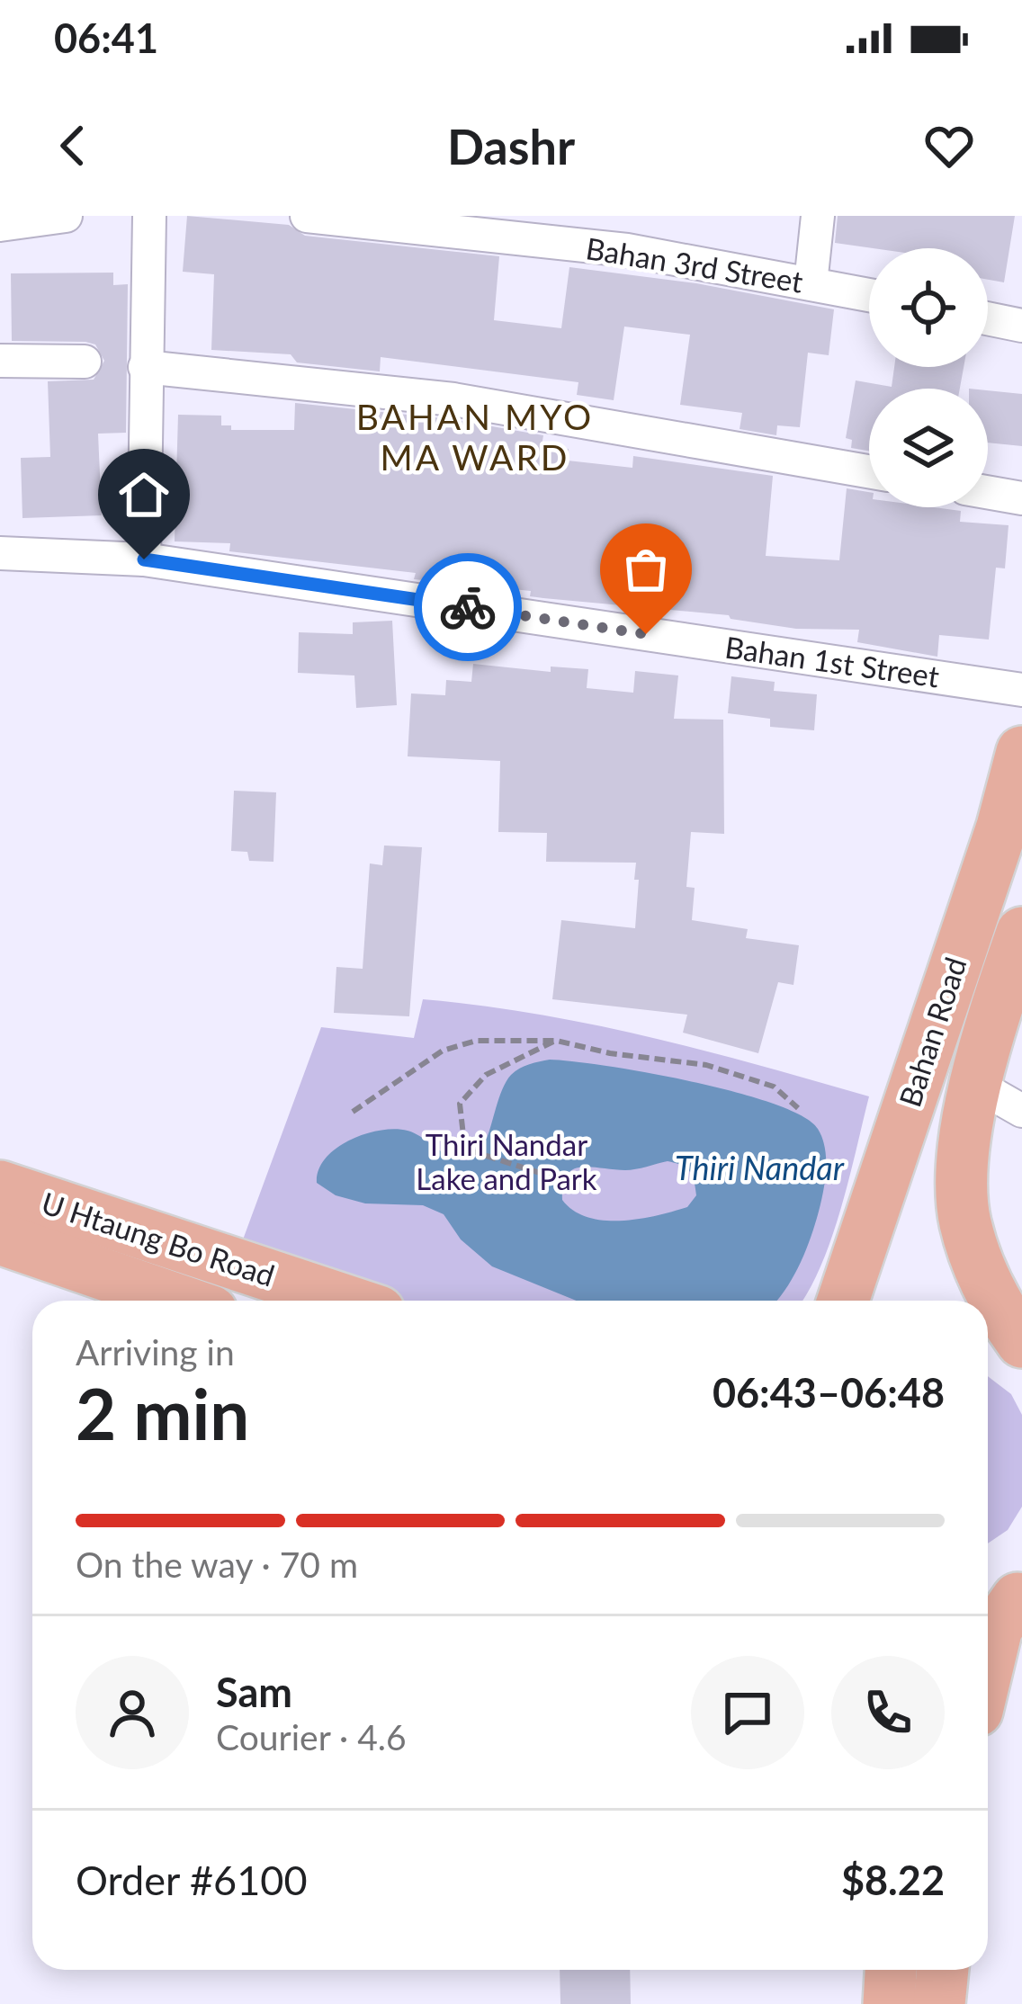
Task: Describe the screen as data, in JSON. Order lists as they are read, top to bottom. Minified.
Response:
{"streets":{"main road":["Bahan Road","U Htaung Bo Road"],"street":["Bahan 3rd Street","Bahan 1st Street"]},"districts":["BAHAN MYO MA WARD"],"water":["Thiri Nandar"],"parks":["Thiri Nandar Lake and Park"],"page":{"status":"06:41","header":"Dashr","heading":["2 min","Arriving in","06:43–06:48"],"panel":["Sam","Courier · 4.6","Order #6100","$8.22"],"bar":"On the way · 70 m"}}
